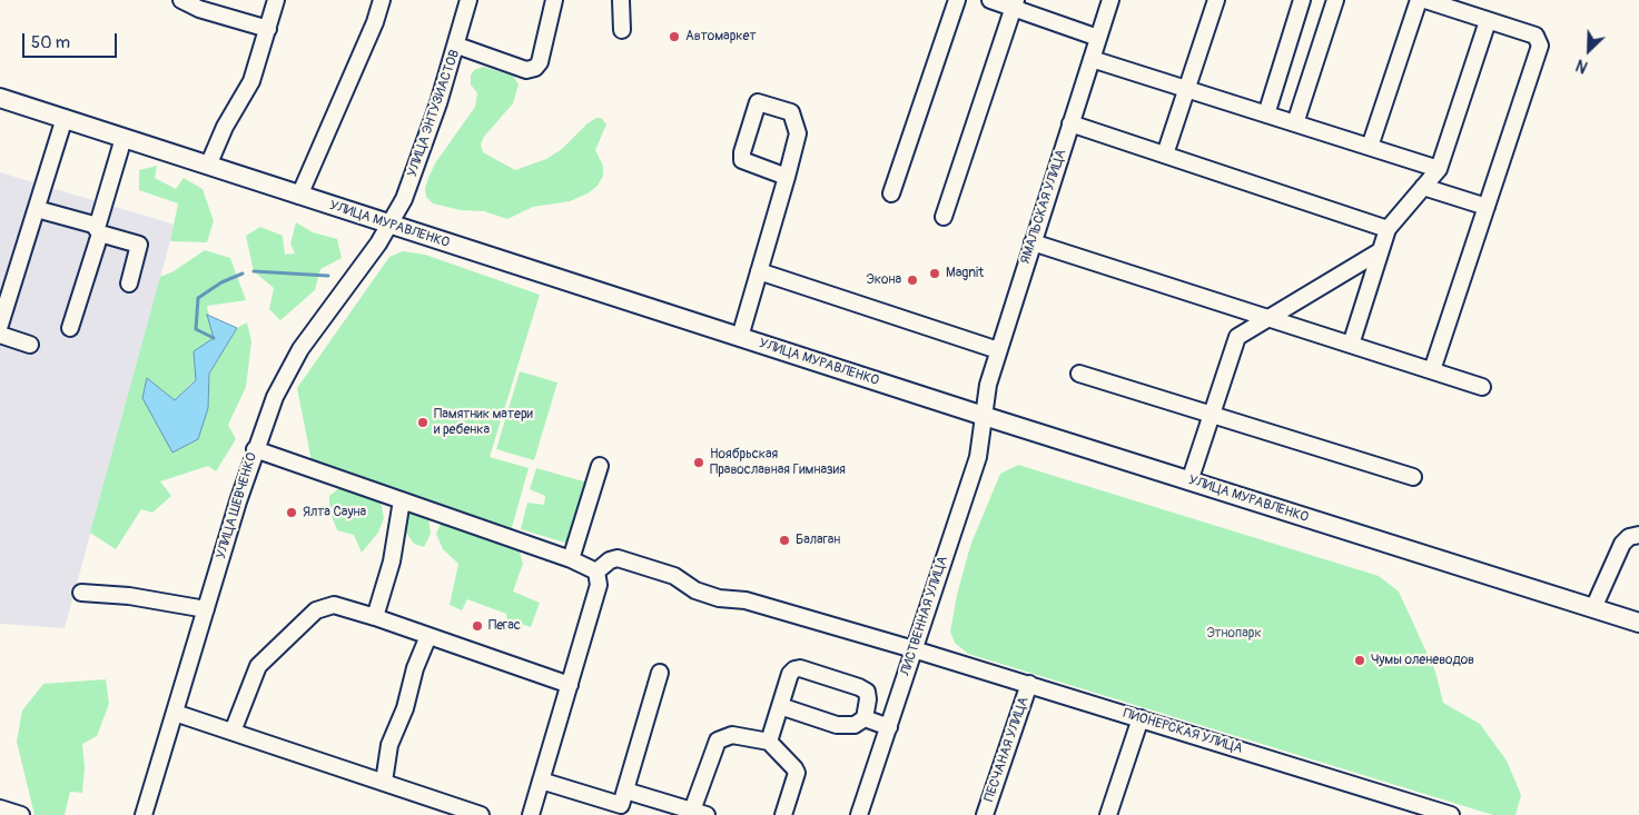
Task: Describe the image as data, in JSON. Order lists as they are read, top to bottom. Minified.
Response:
{"streets":{"main road":["УЛИЦА МУРАВЛЕНКО"],"street":["УЛИЦА ЭНТУЗИАСТОВ","ЯМАЛЬСКАЯ УЛИЦА","УЛИЦА ШЕВЧЕНКО","ЛИСТВЕННАЯ УЛИЦА","ПИОНЕРСКАЯ УЛИЦА","ПЕСЧАНАЯ УЛИЦА"]},"crossings":[["УЛИЦА ЭНТУЗИАСТОВ","УЛИЦА МУРАВЛЕНКО"],["УЛИЦА ЭНТУЗИАСТОВ","УЛИЦА ШЕВЧЕНКО"],["ЯМАЛЬСКАЯ УЛИЦА","УЛИЦА МУРАВЛЕНКО"],["ЯМАЛЬСКАЯ УЛИЦА","ЛИСТВЕННАЯ УЛИЦА"],["УЛИЦА МУРАВЛЕНКО","УЛИЦА ШЕВЧЕНКО"],["УЛИЦА МУРАВЛЕНКО","ЛИСТВЕННАЯ УЛИЦА"],["ЛИСТВЕННАЯ УЛИЦА","ПИОНЕРСКАЯ УЛИЦА"],["ПИОНЕРСКАЯ УЛИЦА","ПЕСЧАНАЯ УЛИЦА"]],"parks":["Этнопарк"],"places":["Автомаркет","Magnit","Экона","Памятник матери и ребенка","Ноябрьская Православная Гимназия","Ялта Сауна","Балаган","Пегас","Чумы оленеводов"],"scale_bar":"50 m","north":"bottom left"}
